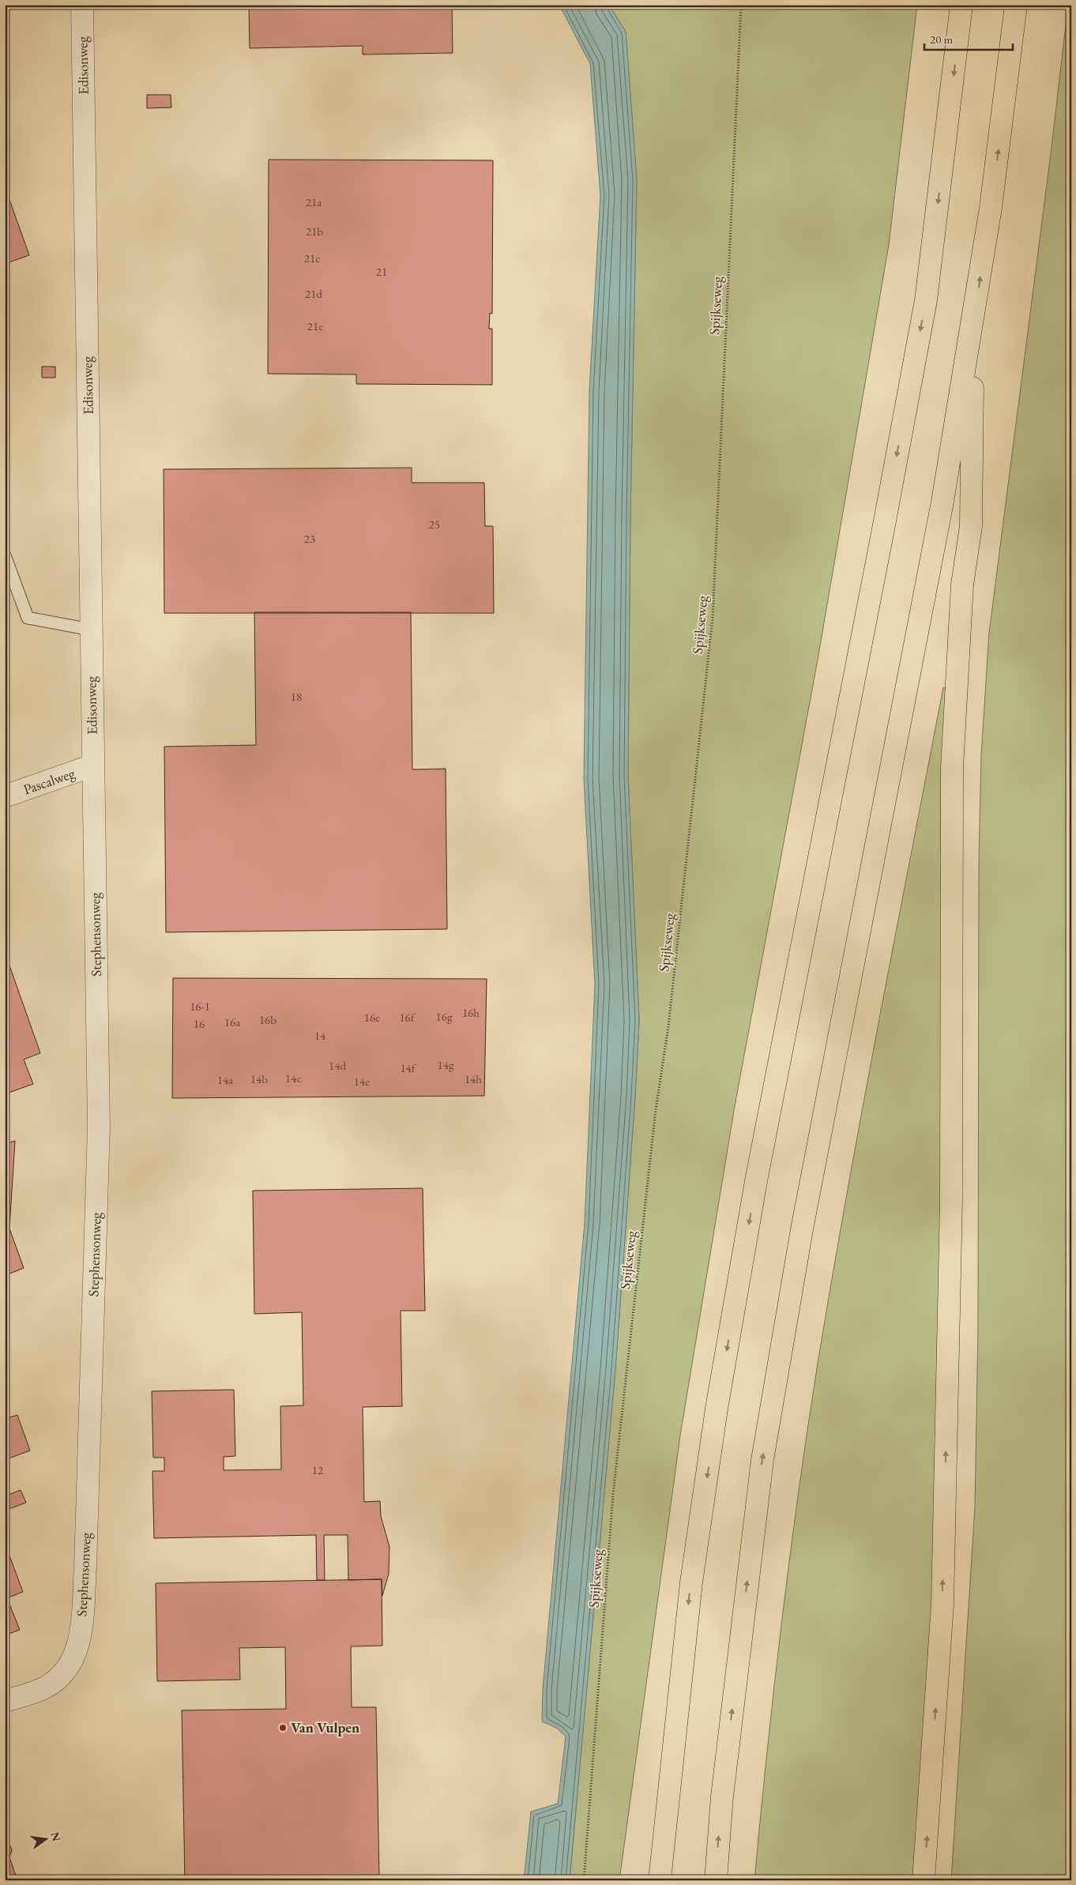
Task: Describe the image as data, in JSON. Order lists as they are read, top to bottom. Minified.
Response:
{"streets":{"street":["Edisonweg","Pascalweg","Stephensonweg"],"path":["Spijkseweg"]},"crossings":[["Edisonweg","Pascalweg"],["Edisonweg","Stephensonweg"],["Pascalweg","Stephensonweg"]],"places":["Van Vulpen"],"house_numbers":["21a","21b","21c","21","21d","21e","25","23","18","16-1","16h","16g","16e","16f","16b","16a","16","14","14g","14d","14f","14c","14b","14h","14a","14e","12"],"scale_bar":"20 m","north":"right"}
